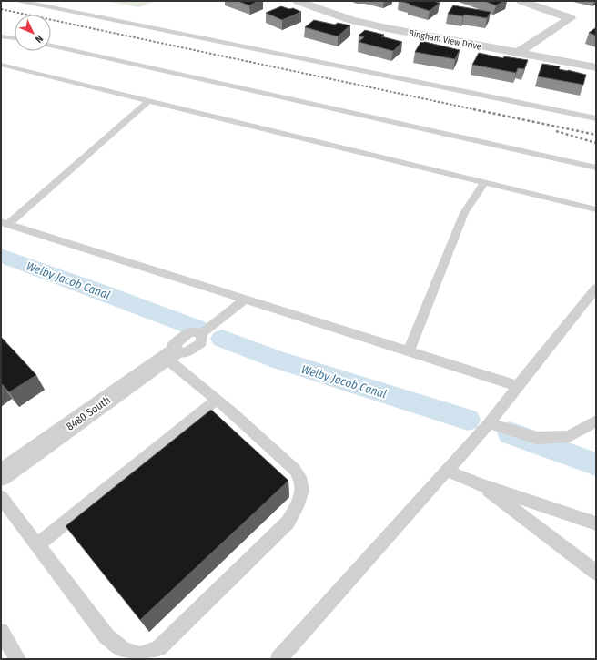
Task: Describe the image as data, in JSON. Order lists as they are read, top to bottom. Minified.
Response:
{"streets":{"street":["Bingham View Drive","8480 South"]},"water":["Welby Jacob Canal"],"north":"bottom right"}
